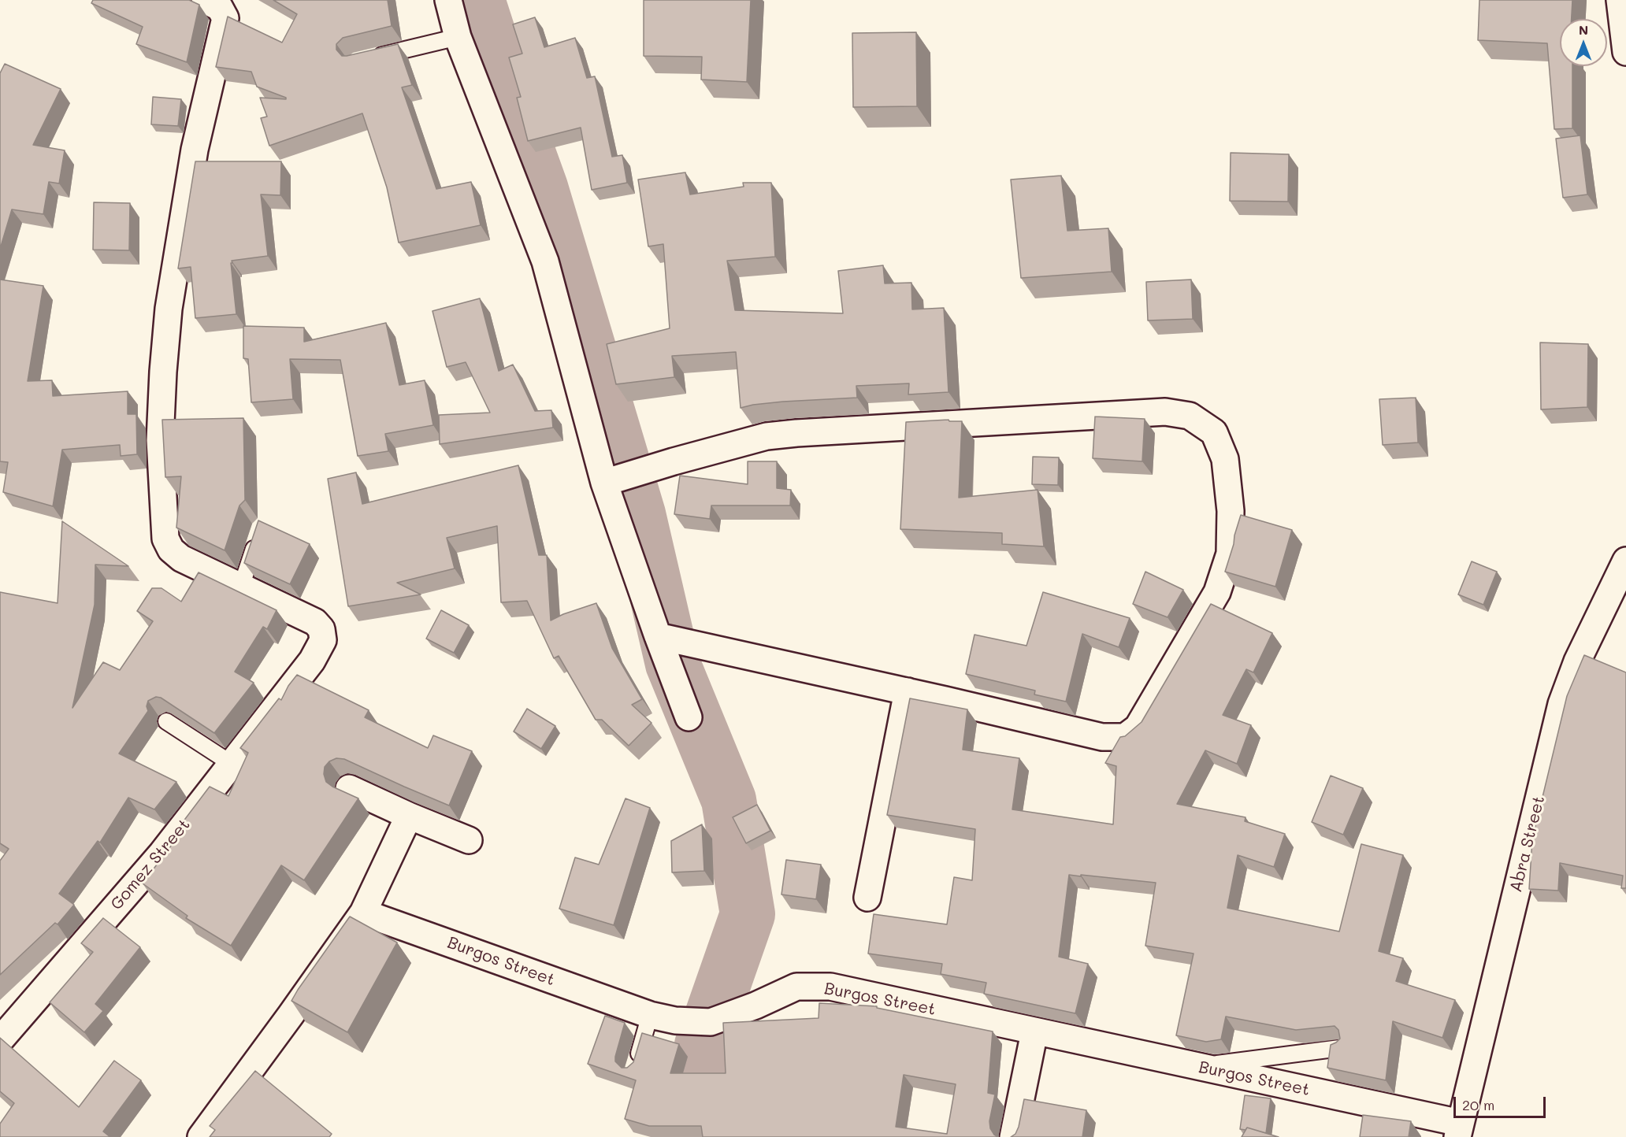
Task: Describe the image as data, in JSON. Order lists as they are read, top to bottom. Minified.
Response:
{"streets":{"street":["Abra Street","Gomez Street","Burgos Street"]},"crossings":[["Abra Street","Burgos Street"]],"scale_bar":"20 m","north":"top"}
